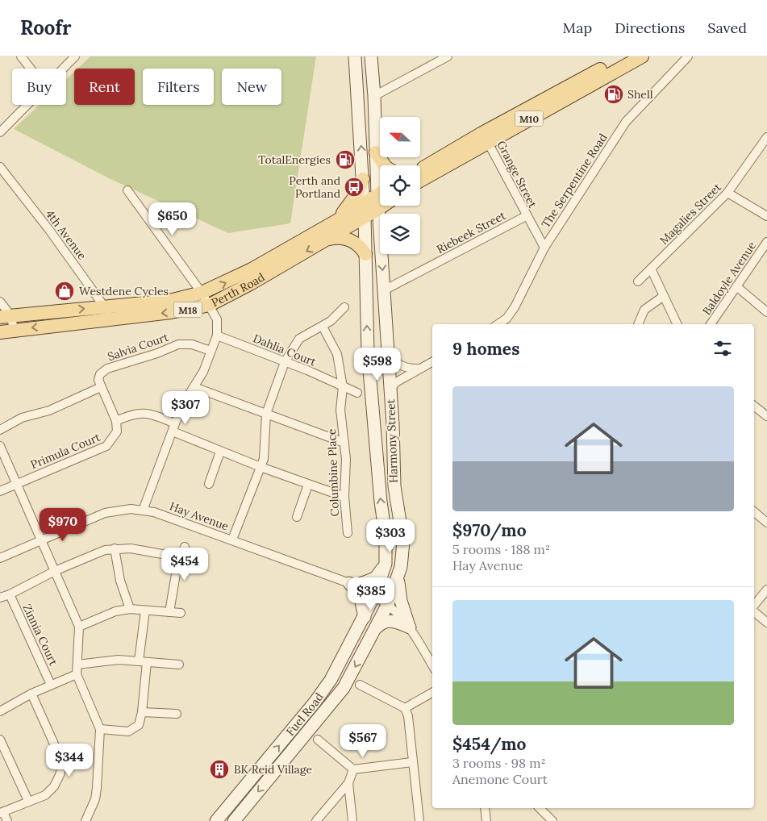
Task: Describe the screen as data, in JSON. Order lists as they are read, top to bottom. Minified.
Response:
{"streets":{"main road":["M10","Perth Road","M18","Harmony Street","Fuel Road"],"street":["Grange Street","The Serpentine Road","Magalies Street","Riebeek Street","4th Avenue","Baldoyle Avenue","Salvia Court","Dahlia Court","Primula Court","Columbine Place","Hay Avenue","Zinnia Court"]},"crossings":[["M10","Grange Street"],["Grange Street","The Serpentine Road"],["Grange Street","Riebeek Street"],["Riebeek Street","Harmony Street"],["4th Avenue","Perth Road"],["Perth Road","Harmony Street"],["Dahlia Court","Columbine Place"],["Harmony Street","Hay Avenue"],["Harmony Street","Fuel Road"],["Hay Avenue","Fuel Road"]],"places":{"fuel station":["Shell","TotalEnergies"],"bus stop":["Perth and Portland"],"shop":["Westdene Cycles"],"building":["BK Reid Village"]},"north":"left","page":{"header":"Roofr","nav":["Map","Directions","Saved"],"chip":["Buy","Rent","Filters","New"],"price":["$650","$598","$307","$970","$303","$454","$385","$567","$344"],"heading":"9 homes","list":[{"name":"$970/mo","note":"5 rooms · 188 m² · Hay Avenue"},{"name":"$454/mo","note":"3 rooms · 98 m² · Anemone Court"}]}}
